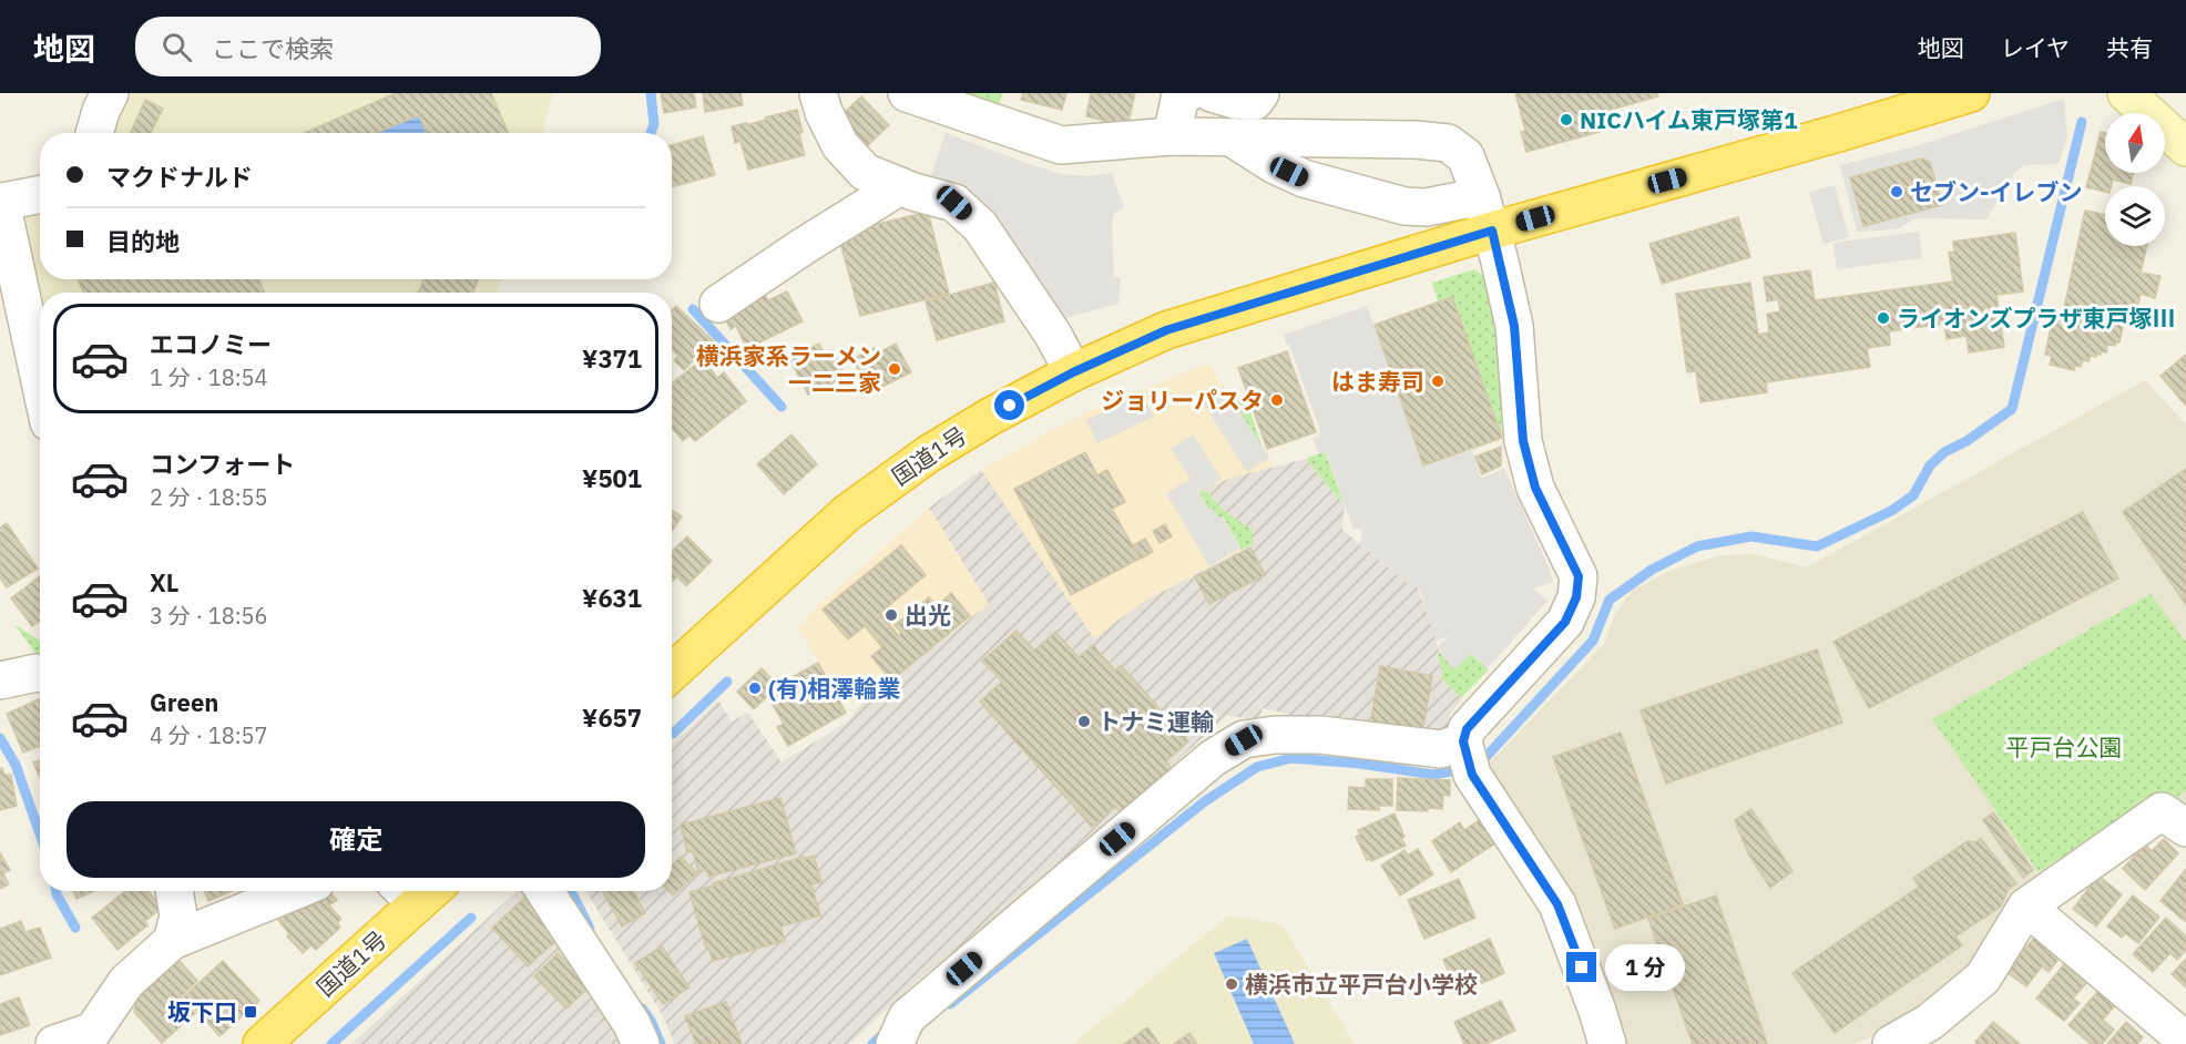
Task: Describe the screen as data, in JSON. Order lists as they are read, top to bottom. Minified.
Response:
{"streets":{"highway":["国道1号"]},"parks":["平戸台公園"],"places":{"other":["NICハイム東戸塚第1","セブン-イレブン","ライオンズプラザ東戸塚Ⅲ","横浜家系ラーメン 一二三家","はま寿司","ジョリーパスタ","出光","(有)相澤輪業","トナミ運輸","横浜市立平戸台小学校"],"transit":["坂下口"]},"north":"top","page":{"header":"地図","search":"ここで検索","nav":["地図","レイヤ","共有"],"banner":["マクドナルド","目的地"],"list":[{"name":"エコノミー","note":"1 分 · 18:54","value":"¥371"},{"name":"コンフォート","note":"2 分 · 18:55","value":"¥501"},{"name":"XL","note":"3 分 · 18:56","value":"¥631"},{"name":"Green","note":"4 分 · 18:57","value":"¥657"}],"buttons":"確定","bubble":"1 分"}}
